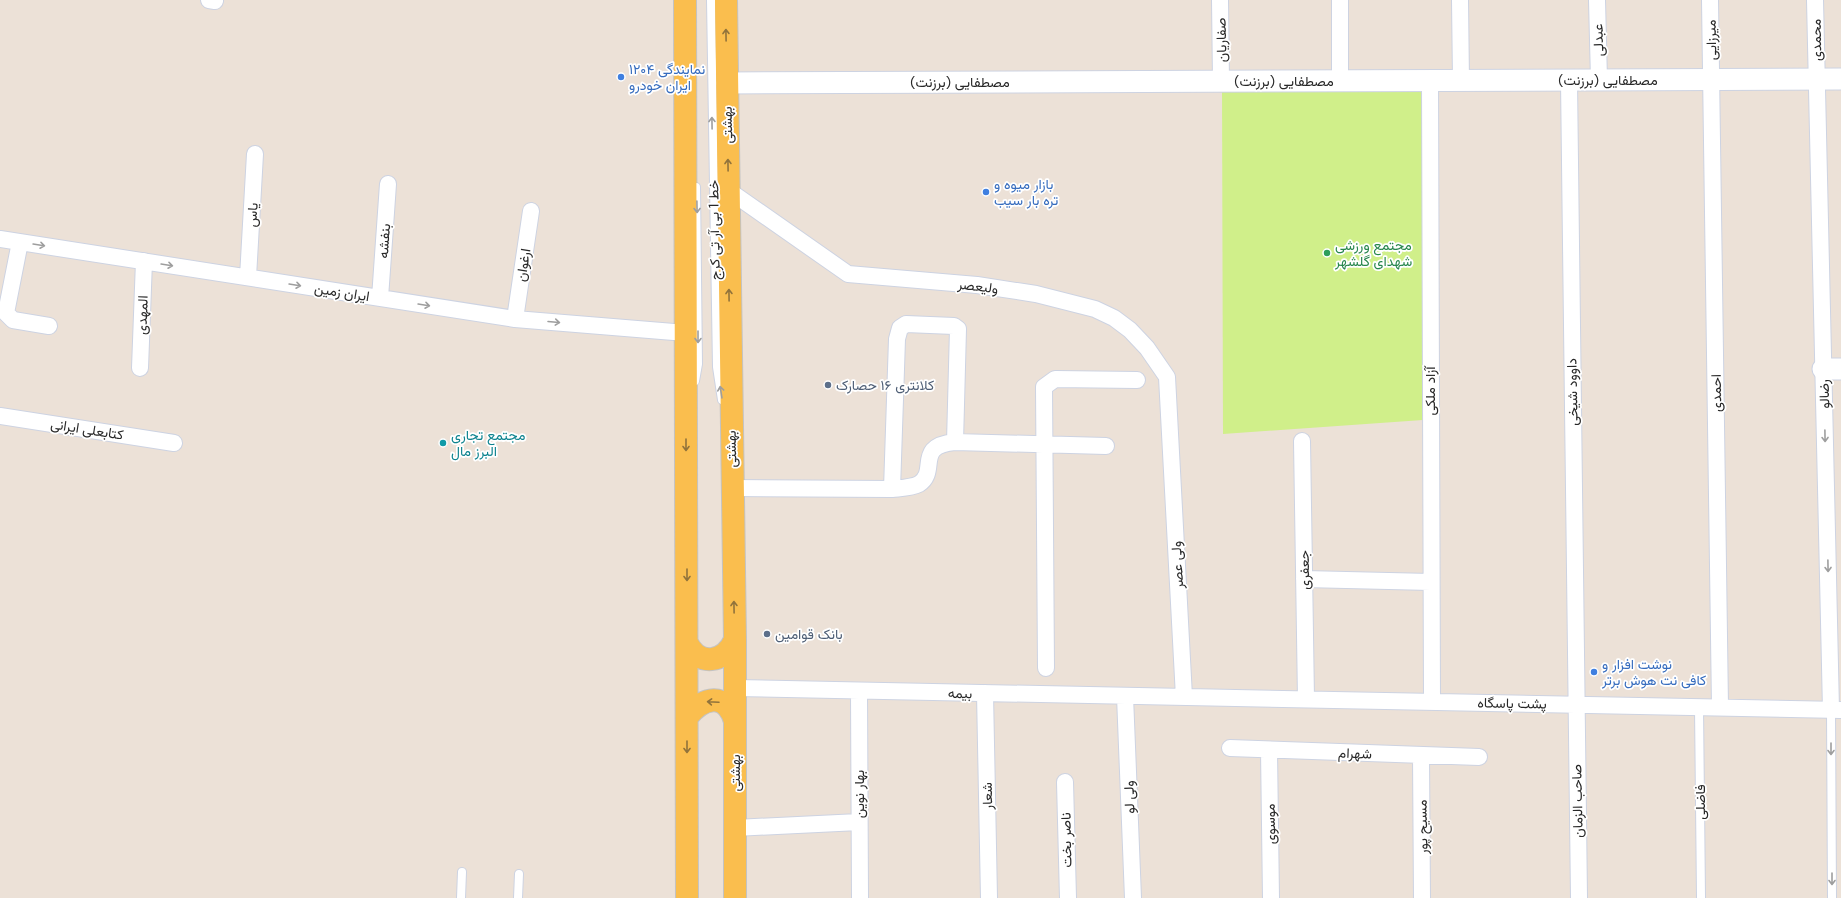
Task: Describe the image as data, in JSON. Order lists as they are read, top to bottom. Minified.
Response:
{"streets":{"main road":["بهشتی"],"street":["صفاریان","عبدلی","میرزایی","محمدی","مصطفایی (برزنت)","یاس","بنفشه","ارغوان","ولیعصر","ایران زمین","المهدی","آزاد ملکی","داوود شیخی","احمدی","رضالو","کتابعلی ایرانی","ولی عصر","جعفری","بیمه","پشت پاسگاه","شهرام","بهار نوین","شعار","ولی لو","صاحب الزمان","موسوی","مسیح پور","ناصر بخت"],"lane":["خط 1 بی آر تی کرج","فاضلی"]},"crossings":[["صفاریان","مصطفایی (برزنت)"],["عبدلی","مصطفایی (برزنت)"],["میرزایی","مصطفایی (برزنت)"],["میرزایی","احمدی"],["محمدی","مصطفایی (برزنت)"],["محمدی","رضالو"],["مصطفایی (برزنت)","بهشتی"],["مصطفایی (برزنت)","آزاد ملکی"],["مصطفایی (برزنت)","داوود شیخی"],["مصطفایی (برزنت)","احمدی"],["مصطفایی (برزنت)","رضالو"],["بهشتی","خط 1 بی آر تی کرج"],["بهشتی","ولیعصر"],["بهشتی","بیمه"],["یاس","ایران زمین"],["بنفشه","ایران زمین"],["ارغوان","ایران زمین"],["ولیعصر","ولی عصر"],["ایران زمین","المهدی"],["آزاد ملکی","پشت پاسگاه"],["داوود شیخی","پشت پاسگاه"],["داوود شیخی","صاحب الزمان"],["احمدی","پشت پاسگاه"],["رضالو","پشت پاسگاه"],["ولی عصر","بیمه"],["ولی عصر","پشت پاسگاه"],["جعفری","پشت پاسگاه"],["بیمه","پشت پاسگاه"],["بیمه","بهار نوین"],["بیمه","شعار"],["بیمه","ولی لو"],["پشت پاسگاه","صاحب الزمان"],["پشت پاسگاه","فاضلی"],["شهرام","موسوی"],["شهرام","مسیح پور"]],"one_way":["ایران زمین","رضالو"],"places":["۱۲۰۴ نمایندگی ایران خودرو","بازار میوه و تره بار سیب","مجتمع ورزشی شهدای گلشهر","کلانتری ۱۶ حصارک","مجتمع تجاری البرز مال","بانک قوامین","نوشت افزار و کافی نت هوش برتر"]}
